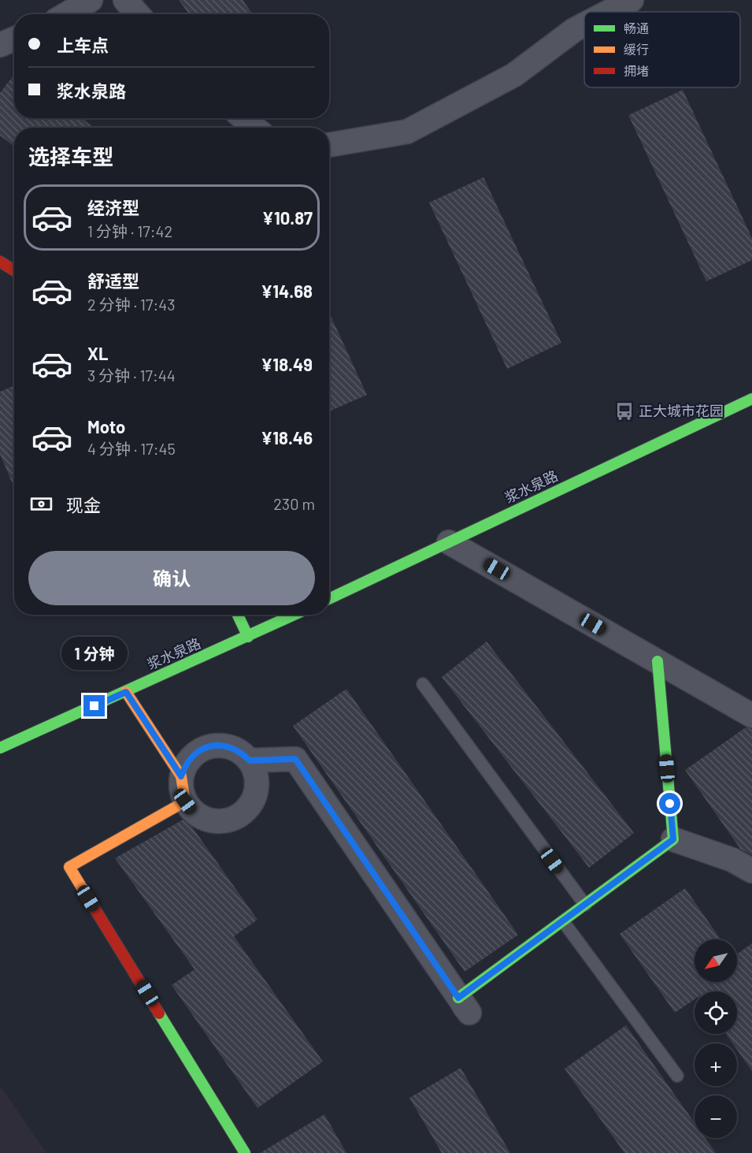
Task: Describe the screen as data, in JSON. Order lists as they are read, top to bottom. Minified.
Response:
{"streets":{"street":["浆水泉路"]},"places":{"bus stop":["正大城市花园"]},"legend":["畅通","缓行","拥堵"],"north":"bottom left","page":{"banner":["上车点","浆水泉路"],"heading":"选择车型","list":[{"name":"经济型","note":"1 分钟 · 17:42","value":"¥10.87"},{"name":"舒适型","note":"2 分钟 · 17:43","value":"¥14.68"},{"name":"XL","note":"3 分钟 · 17:44","value":"¥18.49"},{"name":"Moto","note":"4 分钟 · 17:45","value":"¥18.46"}],"pay":["现金","230 m"],"buttons":"确认","bubble":"1 分钟","map_buttons":["+","−"]}}
